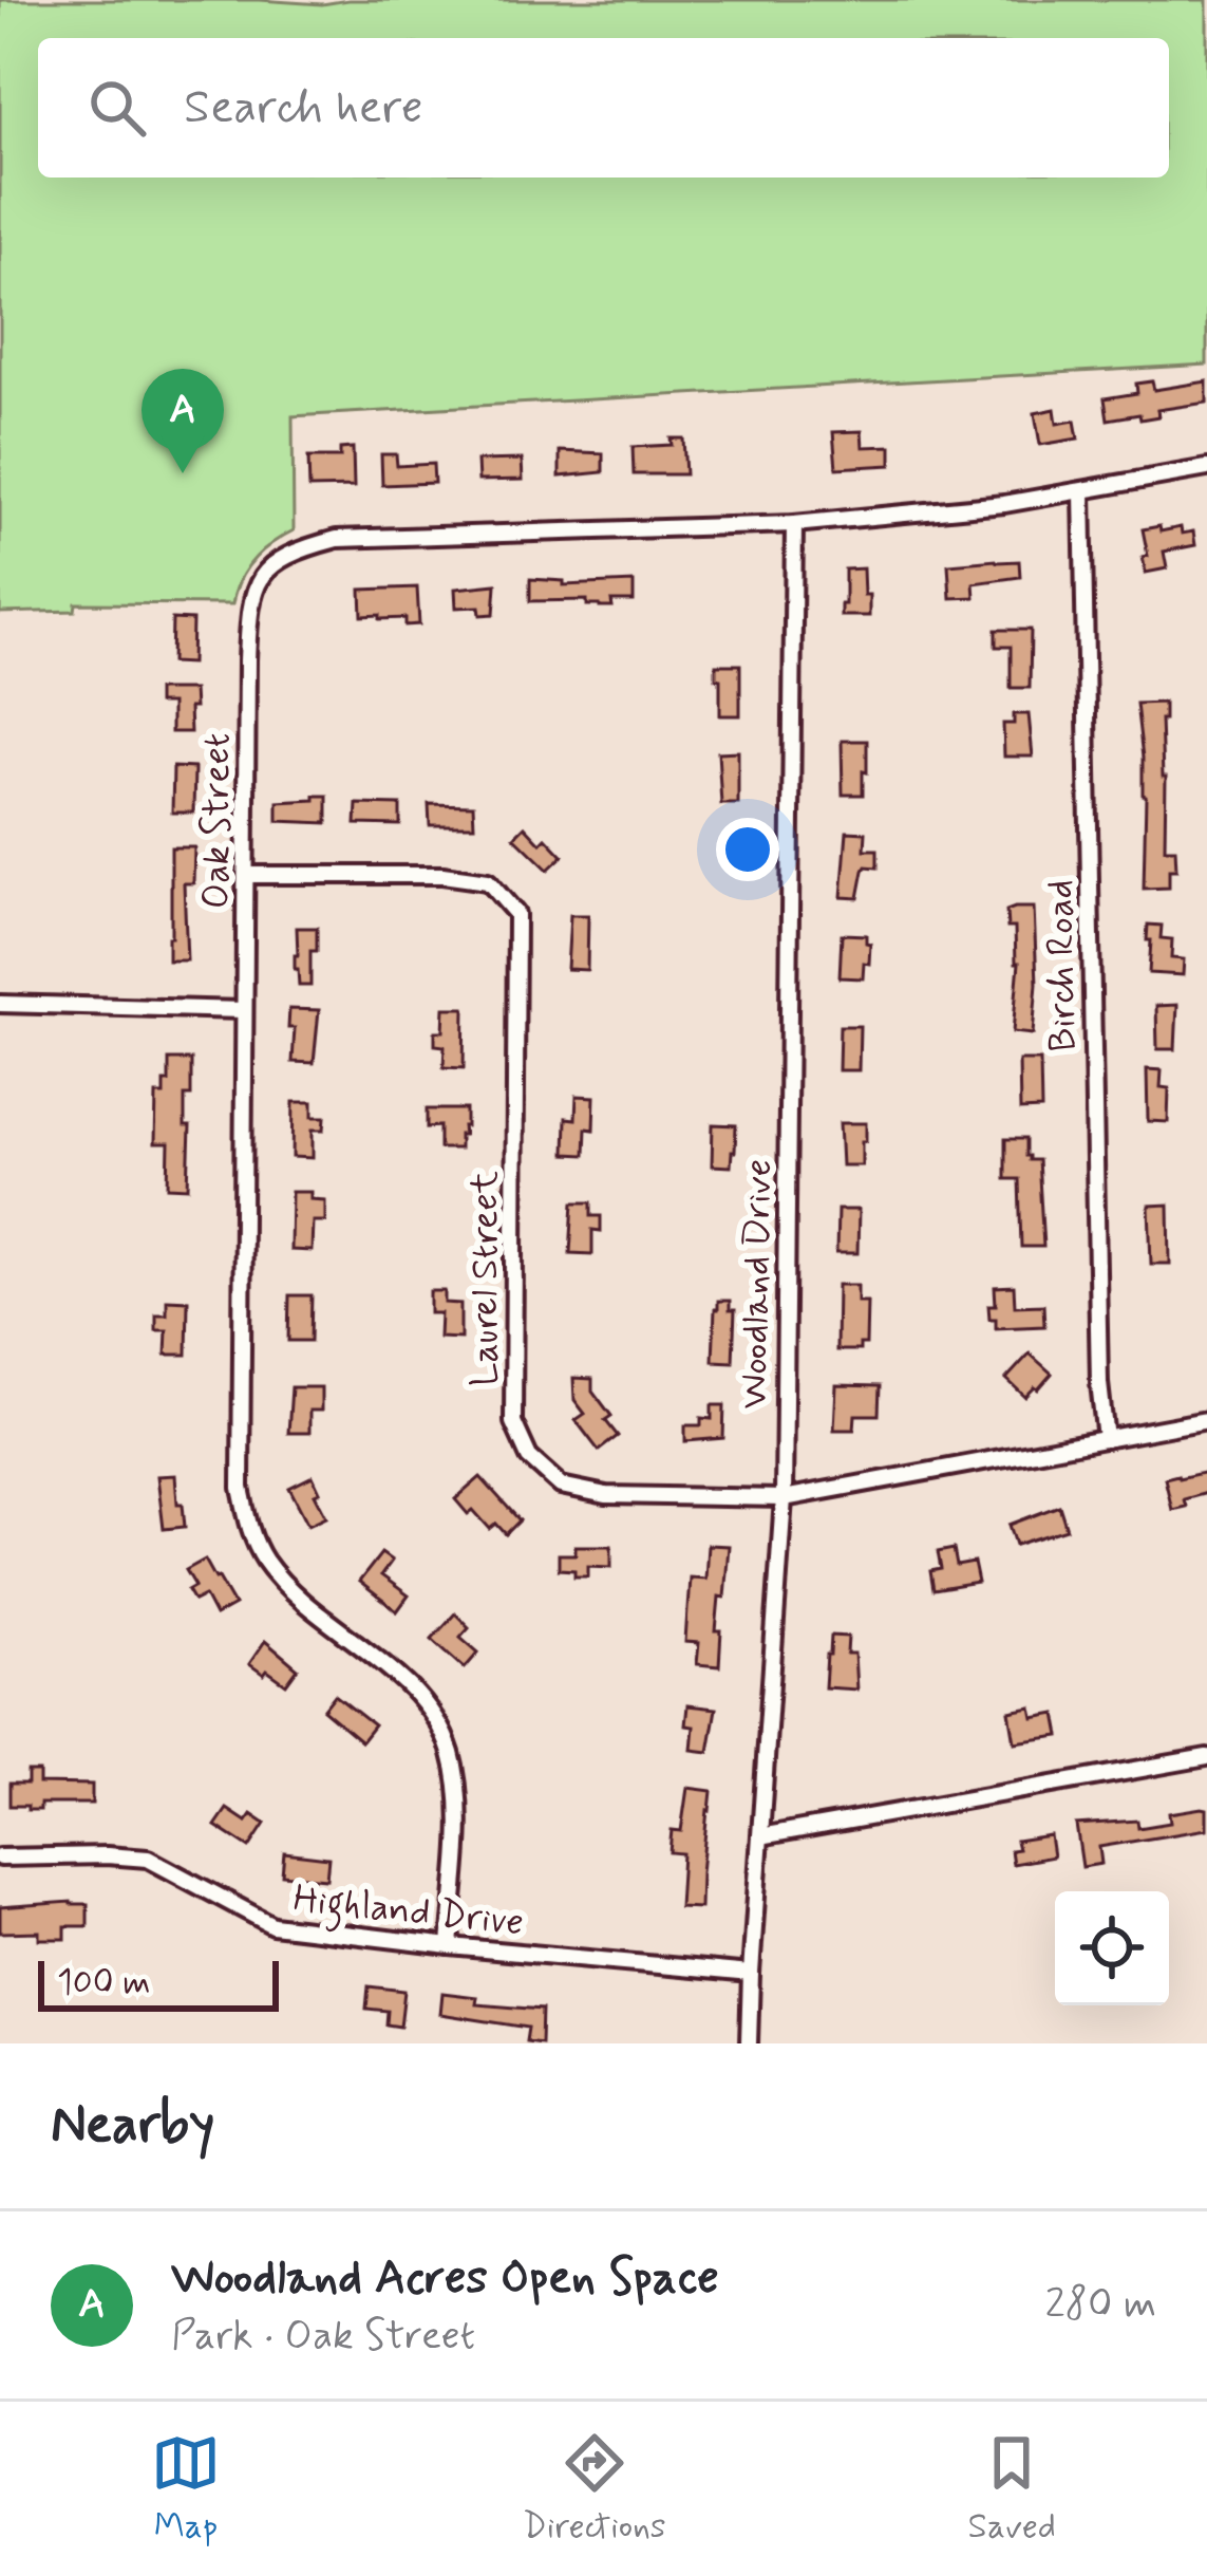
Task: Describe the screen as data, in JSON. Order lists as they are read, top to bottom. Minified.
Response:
{"streets":{"street":["Oak Street","Birch Road","Laurel Street","Woodland Drive","Highland Drive"]},"crossings":[["Oak Street","Birch Road"],["Oak Street","Laurel Street"],["Oak Street","Woodland Drive"],["Oak Street","Highland Drive"],["Birch Road","Laurel Street"],["Laurel Street","Woodland Drive"],["Woodland Drive","Highland Drive"]],"scale_bar":"100 m","page":{"search":"Search here","pins":"A","scale":"100 m","heading":"Nearby","list":[{"mark":"A","name":"Woodland Acres Open Space","note":"Park · Oak Street","value":"280 m"}],"nav":["Map","Directions","Saved"]}}
